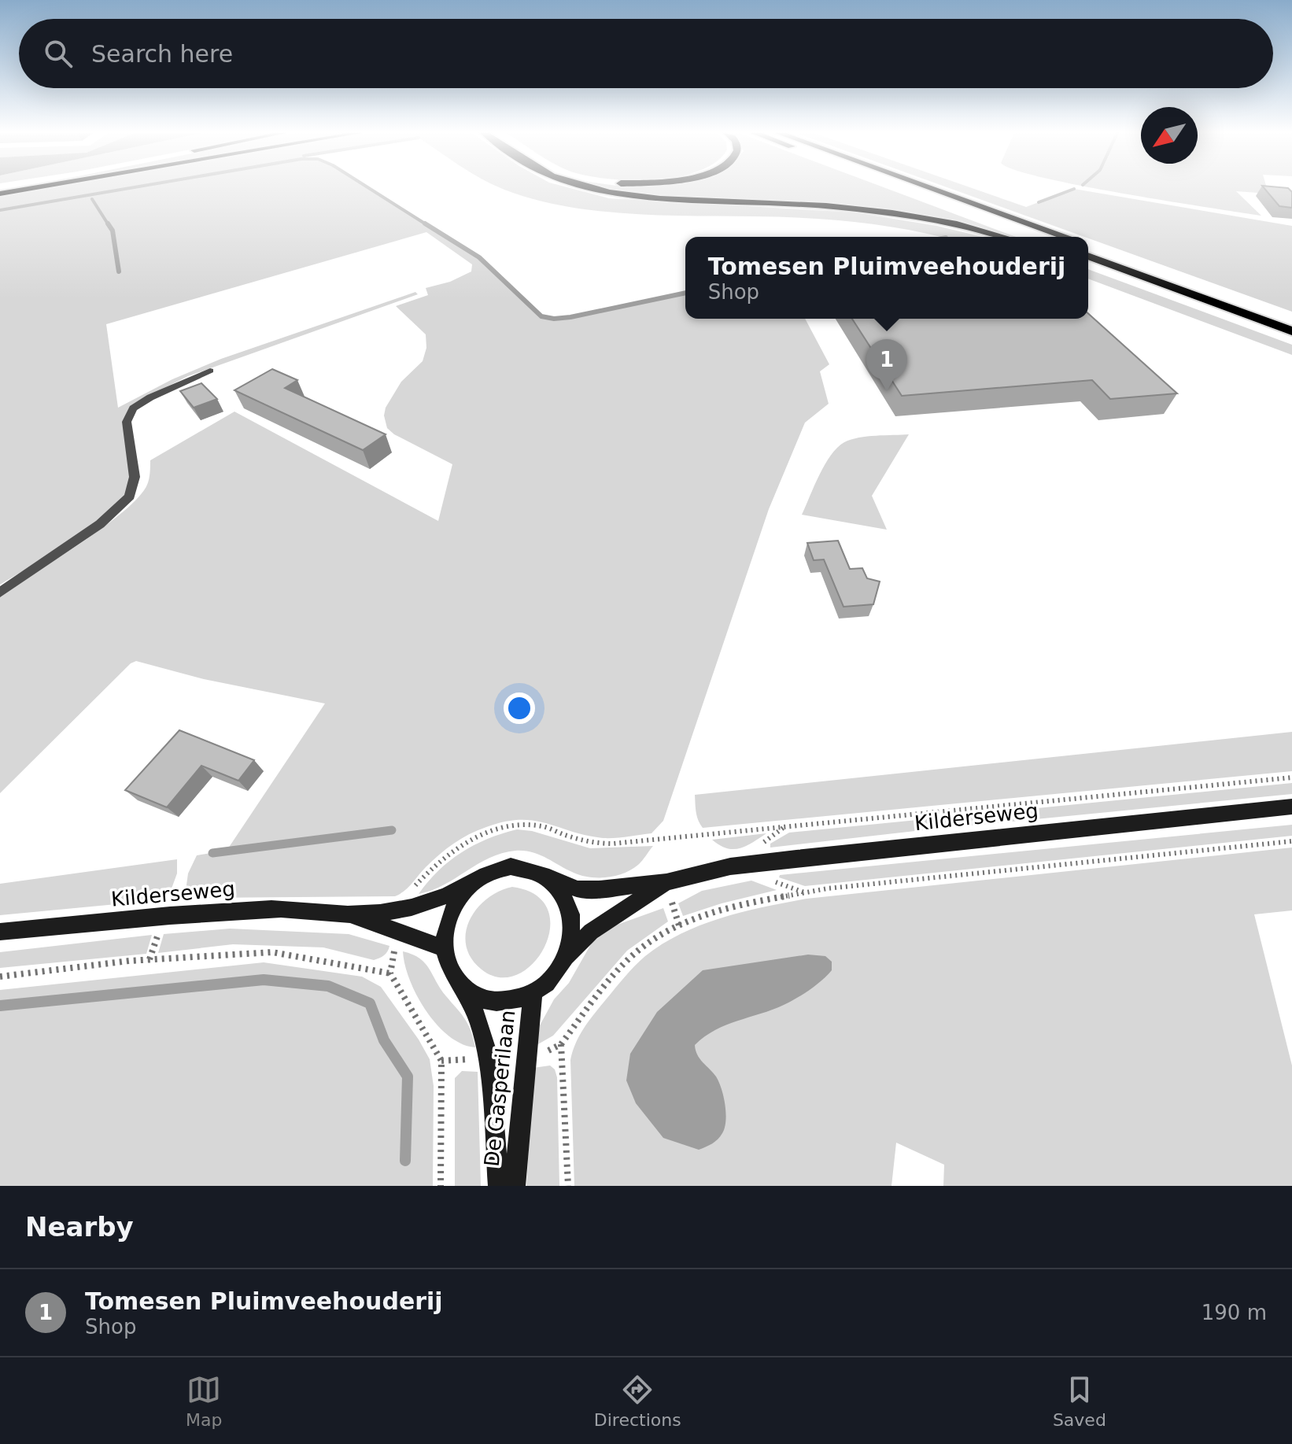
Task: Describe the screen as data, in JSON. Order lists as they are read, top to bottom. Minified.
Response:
{"streets":{"street":["Kilderseweg","De Gasperilaan"]},"crossings":[["Kilderseweg","De Gasperilaan"]],"north":"bottom left","page":{"search":"Search here","popup":["Tomesen Pluimveehouderij","Shop"],"pins":"1","heading":"Nearby","list":[{"mark":"1","name":"Tomesen Pluimveehouderij","note":"Shop","value":"190 m"}],"nav":["Map","Directions","Saved"]}}
